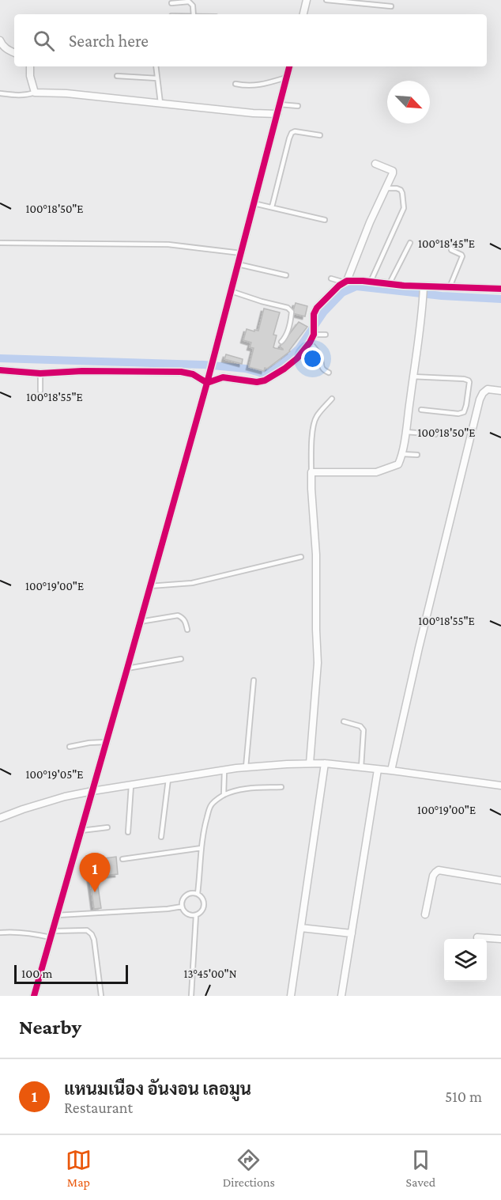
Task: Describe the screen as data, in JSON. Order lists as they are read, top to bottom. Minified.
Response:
{"scale_bar":"100 m","north":"bottom right","page":{"search":"Search here","pins":"1","scale":"100 m","heading":"Nearby","list":[{"mark":"1","name":"แหนมเนือง อันงอน เลอมูน","note":"Restaurant","value":"510 m"}],"nav":["Map","Directions","Saved"]},"coordinates":["100°18'50\"E","100°18'45\"E","100°18'55\"E","100°19'00\"E","100°19'05\"E","13°45'00\"N"]}
